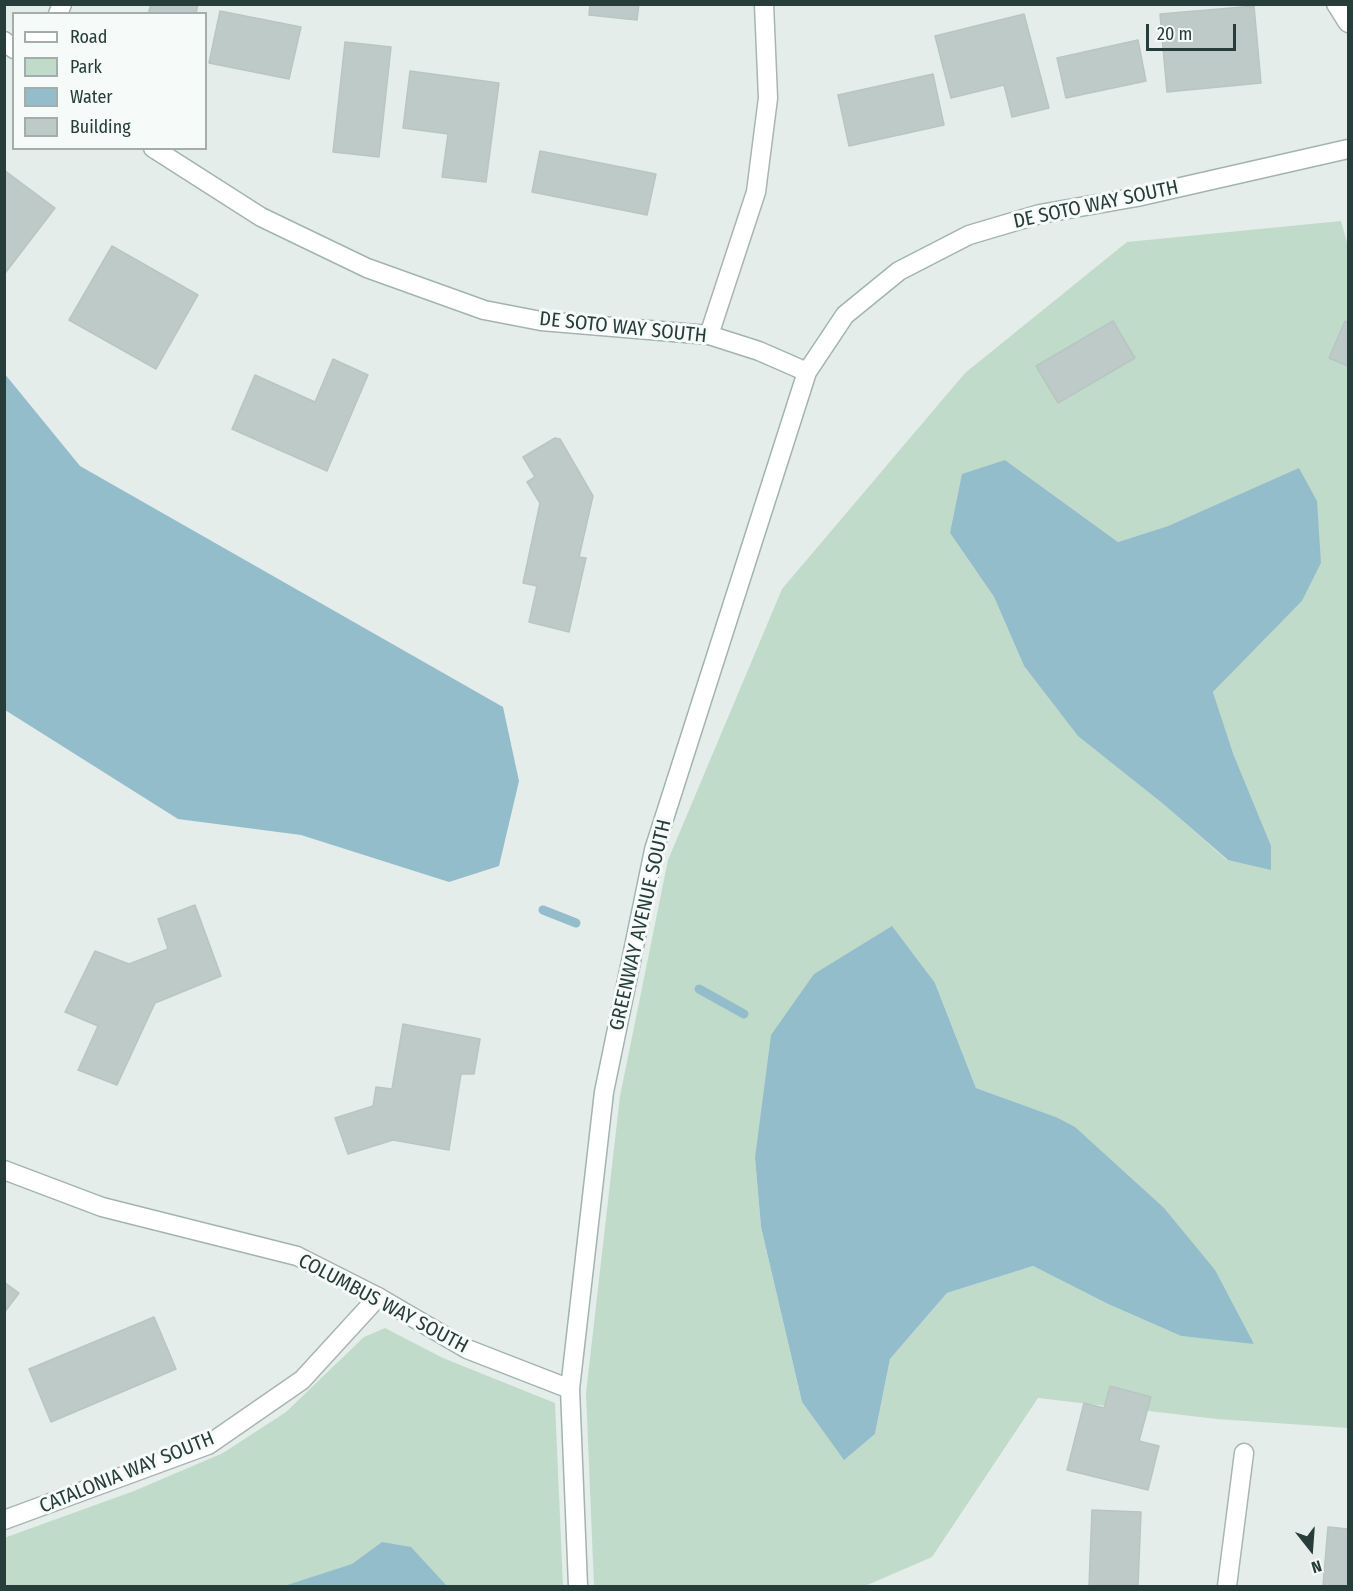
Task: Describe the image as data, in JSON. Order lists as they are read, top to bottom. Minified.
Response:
{"streets":{"street":["DE SOTO WAY SOUTH","GREENWAY AVENUE SOUTH","COLUMBUS WAY SOUTH","CATALONIA WAY SOUTH"]},"crossings":[["DE SOTO WAY SOUTH","GREENWAY AVENUE SOUTH"],["GREENWAY AVENUE SOUTH","COLUMBUS WAY SOUTH"],["COLUMBUS WAY SOUTH","CATALONIA WAY SOUTH"]],"legend":["Road","Park","Water","Building"],"scale_bar":"20 m","north":"bottom"}
